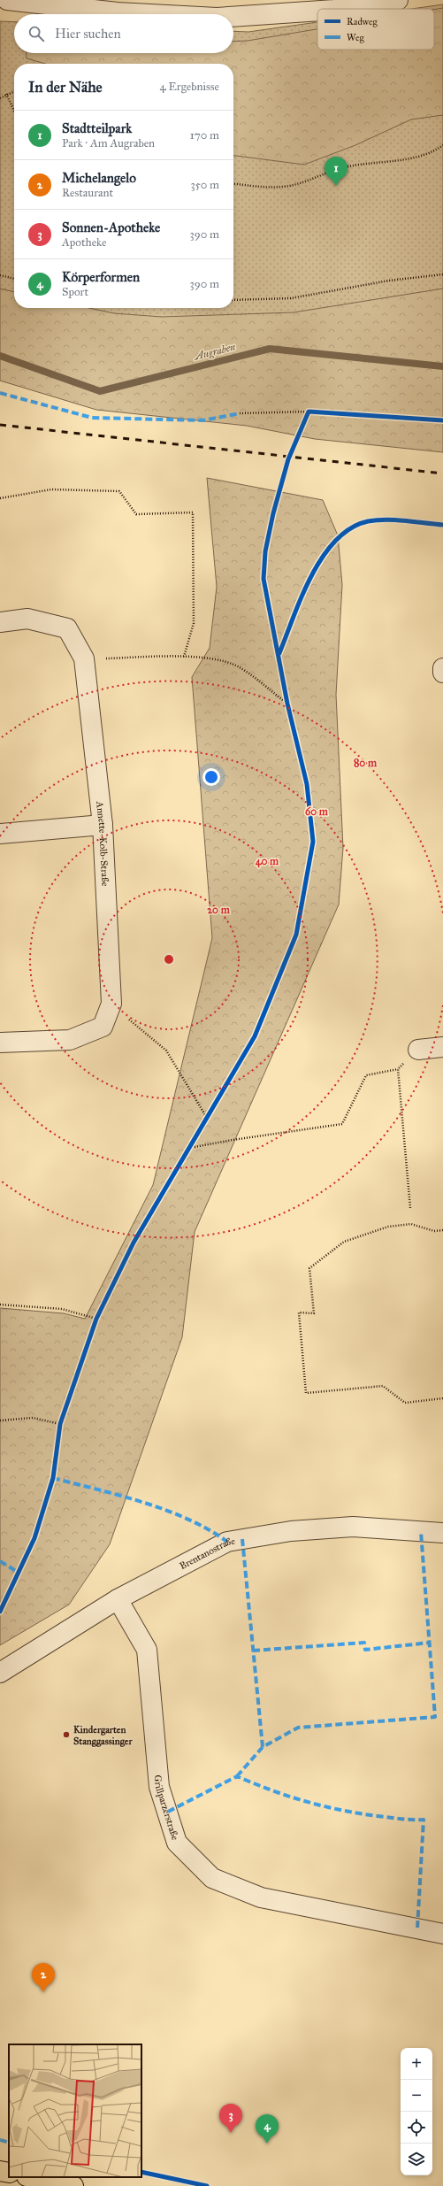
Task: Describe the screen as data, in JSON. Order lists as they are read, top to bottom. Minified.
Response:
{"streets":{"street":["Annette-Kolb-Straße","Brentanostraße","Grillparzerstraße"]},"crossings":[["Brentanostraße","Grillparzerstraße"]],"water":["Augraben"],"places":["Kindergarten Stanggassinger"],"legend":["Radweg","Weg"],"page":{"search":"Hier suchen","heading":["In der Nähe","4 Ergebnisse"],"list":[{"mark":"1","name":"Stadtteilpark","note":"Park · Am Augraben","value":"170 m"},{"mark":"2","name":"Michelangelo","note":"Restaurant","value":"350 m"},{"mark":"3","name":"Sonnen-Apotheke","note":"Apotheke","value":"390 m"},{"mark":"4","name":"Körperformen","note":"Sport","value":"390 m"}],"pins":["1","2","3","4"],"map_buttons":["+","−"]},"rings":["80 m","60 m","40 m","20 m"]}
